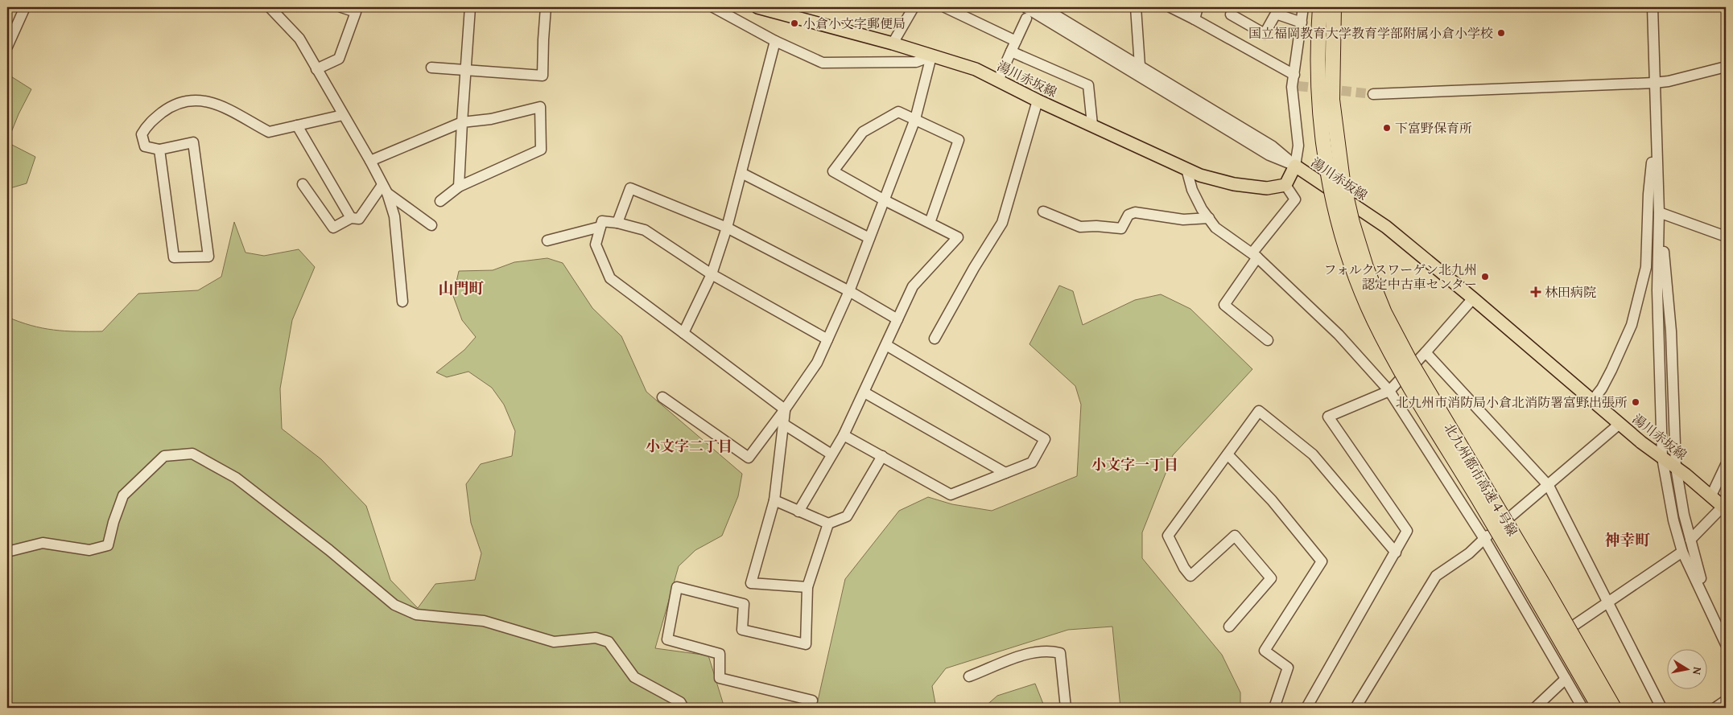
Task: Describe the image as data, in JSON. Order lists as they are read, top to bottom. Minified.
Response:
{"streets":{"highway":["北九州都市高速４号線"],"main road":["湯川赤坂線"]},"districts":["山門町","小文字二丁目","小文字一丁目","神幸町"],"places":{"other":["小倉小文字郵便局","国立福岡教育大学教育学部附属小倉小学校","下富野保育所","フォルクスワーゲン北九州 認定中古車センター","北九州市消防局小倉北消防署富野出張所"],"health":["林田病院"]},"north":"right"}
